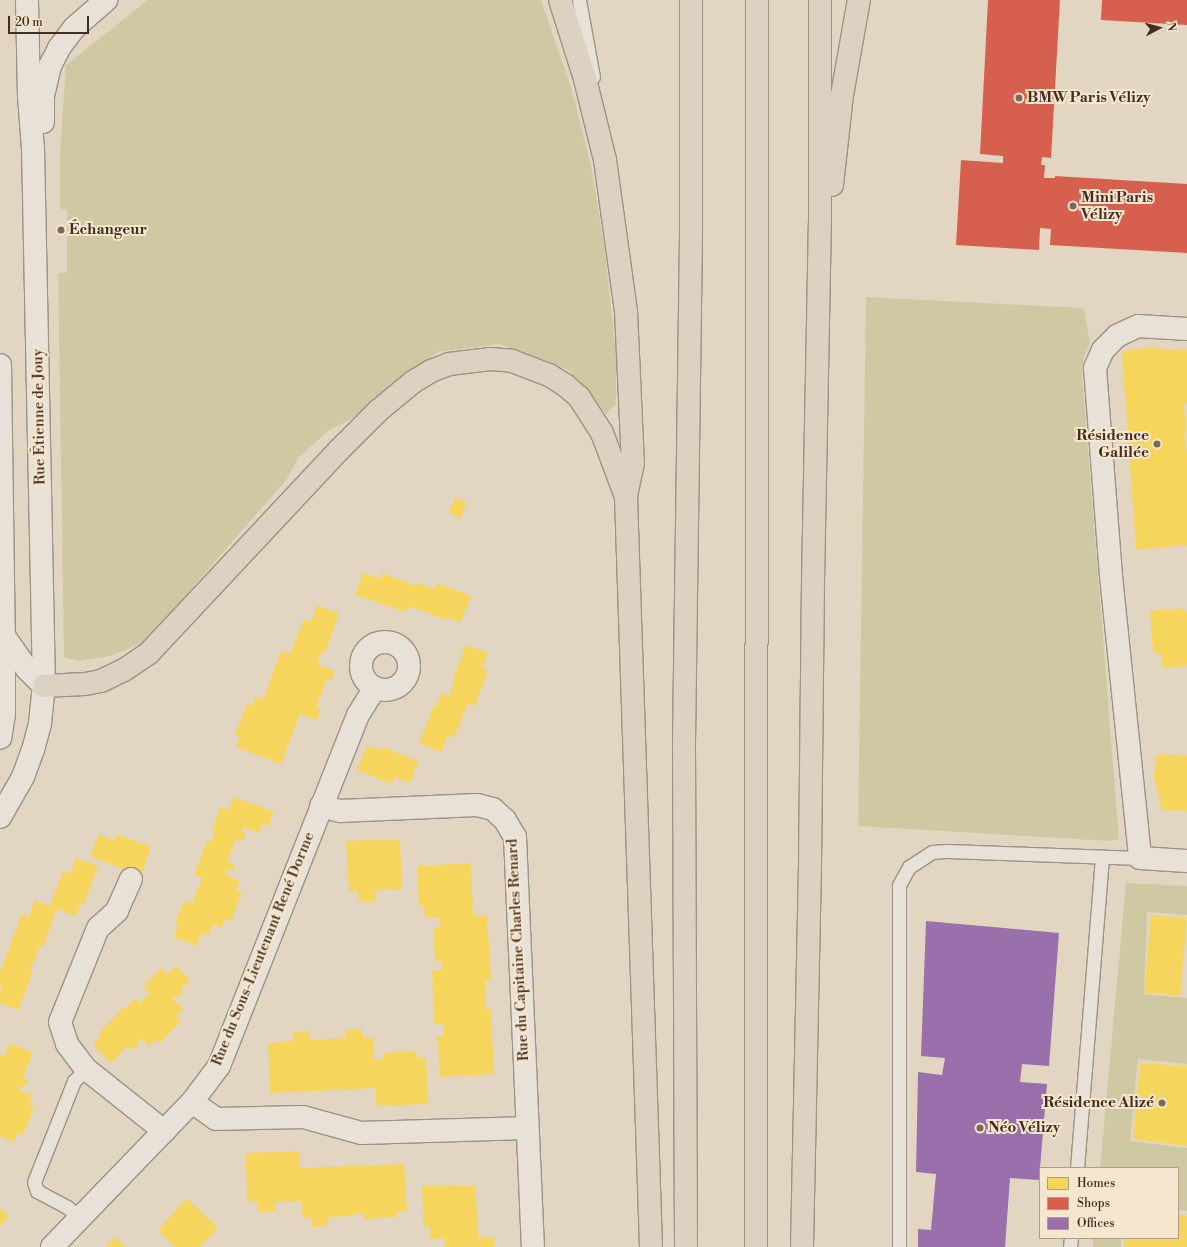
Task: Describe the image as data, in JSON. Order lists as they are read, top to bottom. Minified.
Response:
{"streets":{"street":["Rue Étienne de Jouy","Rue du Sous-Lieutenant René Dorme","Rue du Capitaine Charles Renard"]},"crossings":[["Rue du Sous-Lieutenant René Dorme","Rue du Capitaine Charles Renard"]],"places":["BMW Paris Vélizy","Mini Paris Vélizy","Échangeur","Résidence Galilée","Résidence Alizé","Néo Vélizy"],"legend":["Homes","Shops","Offices"],"scale_bar":"20 m","north":"right"}
